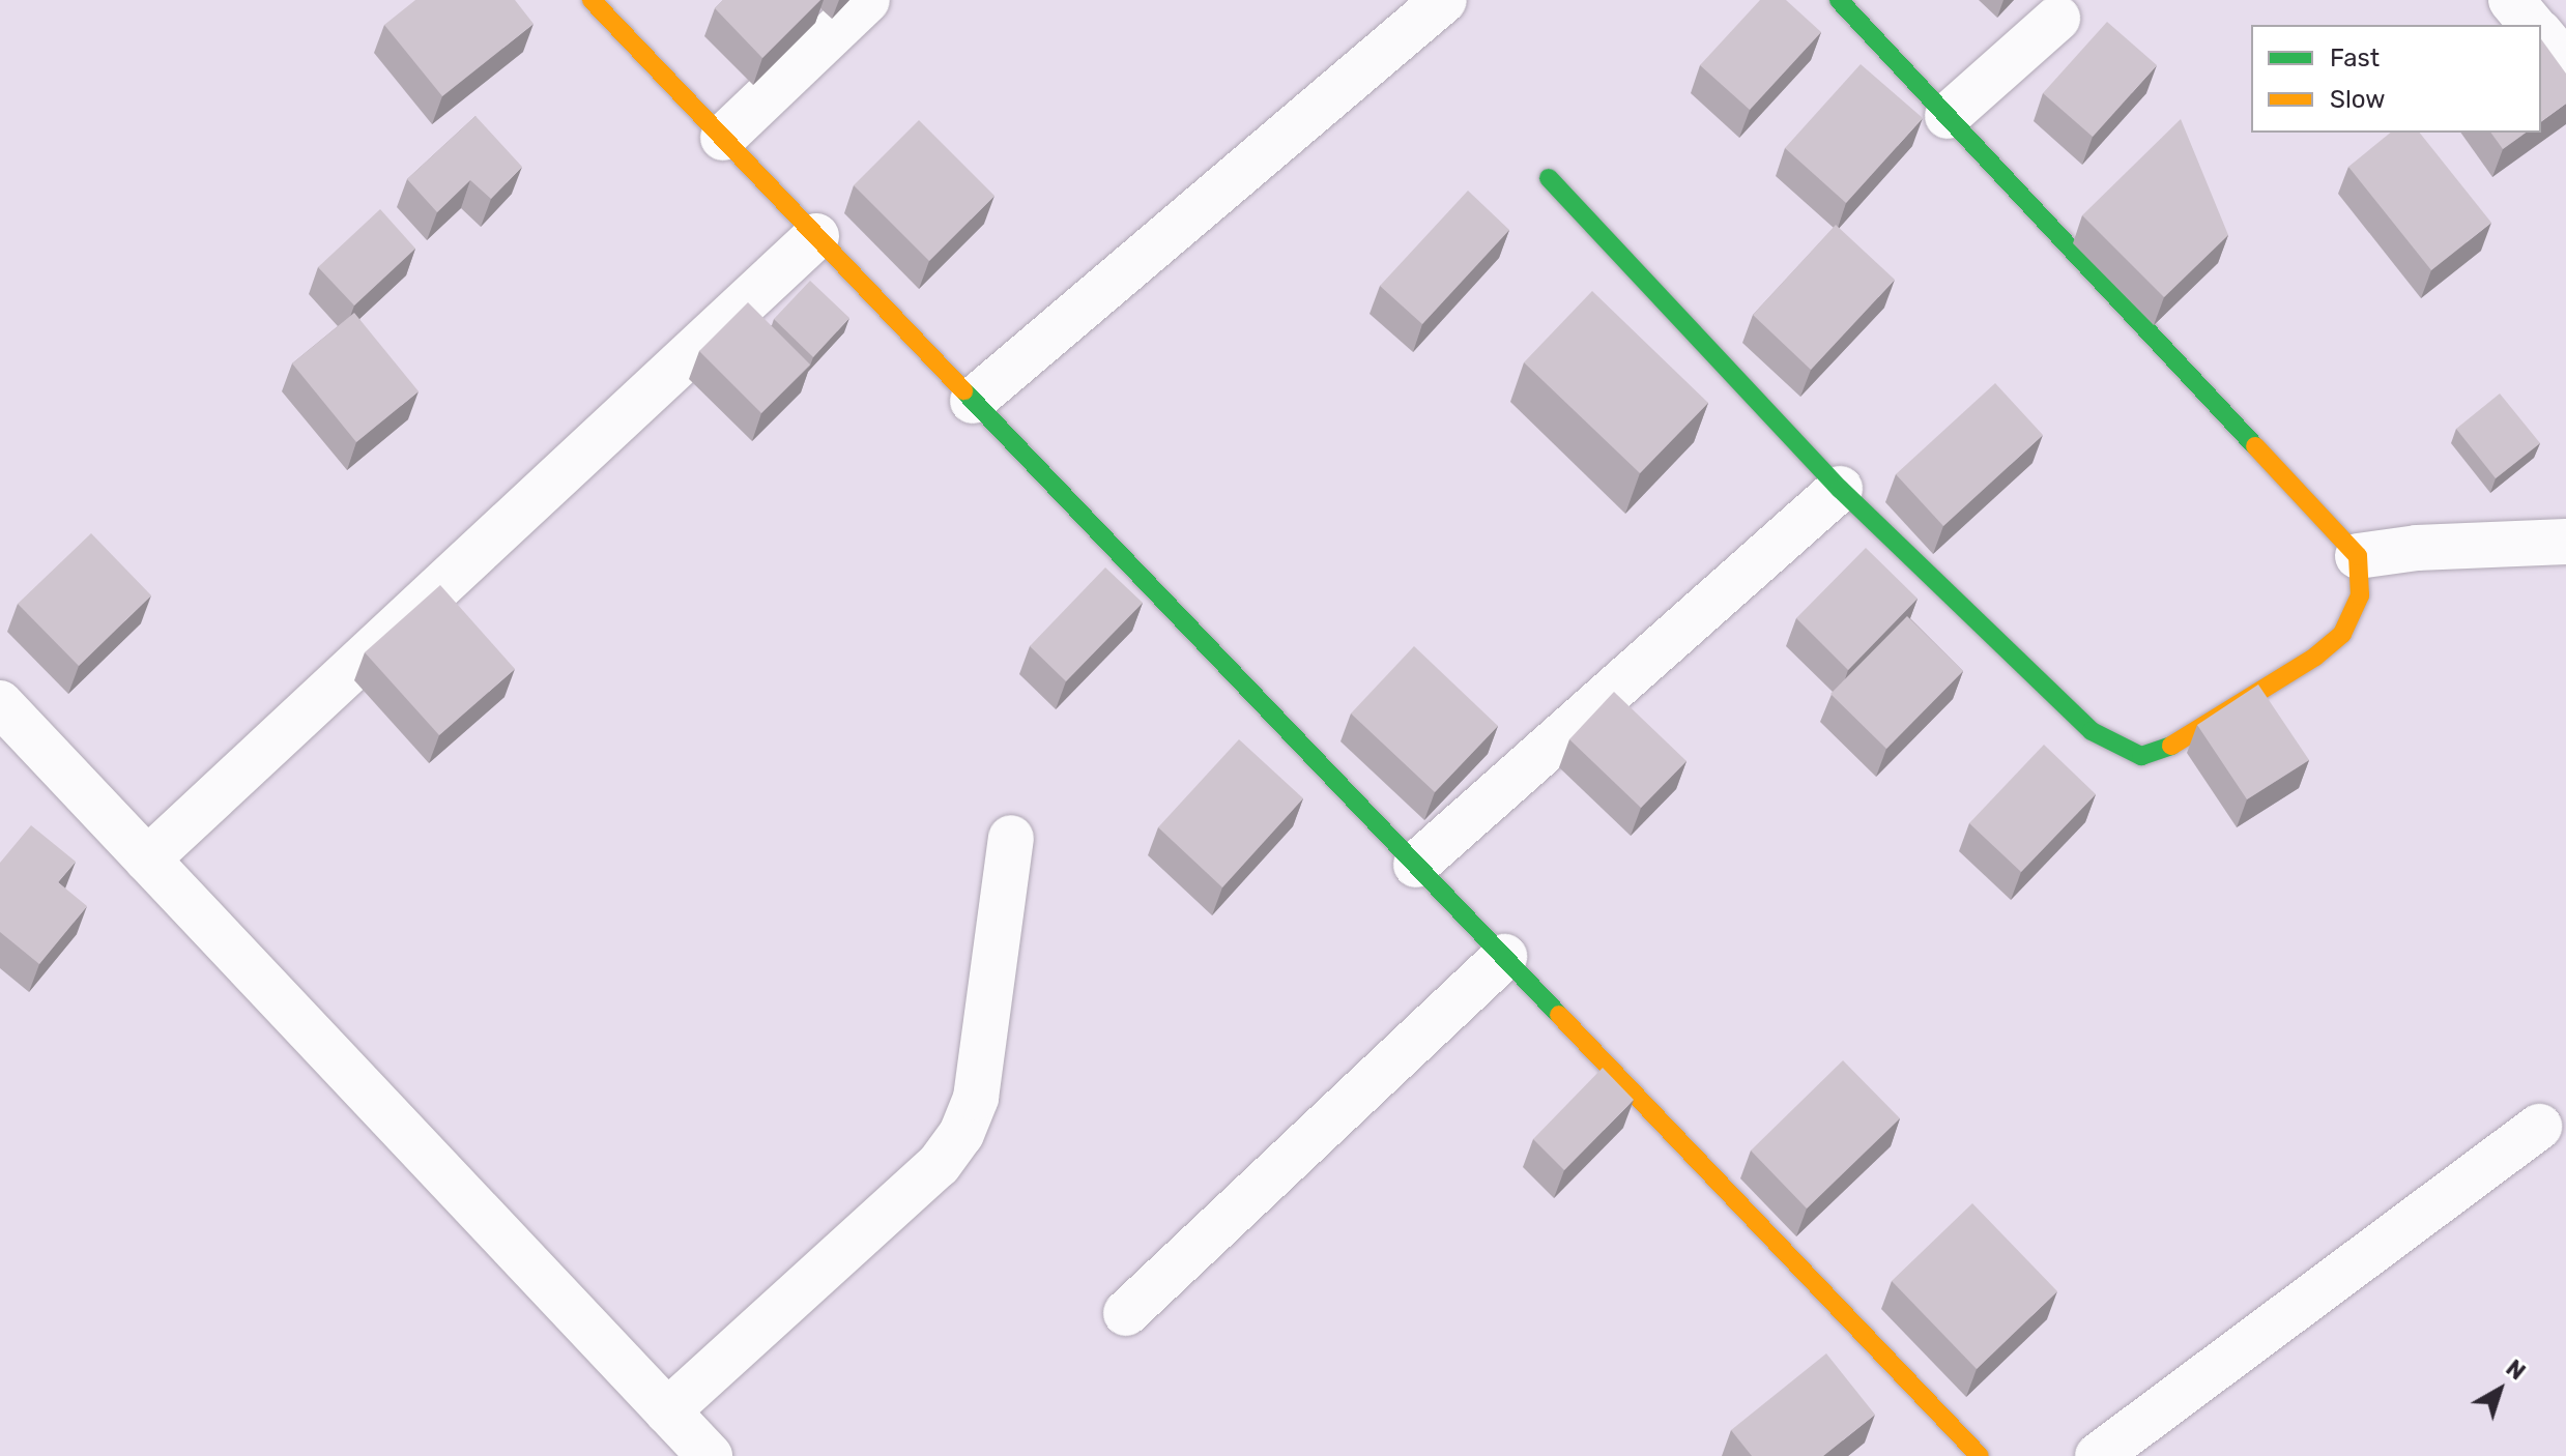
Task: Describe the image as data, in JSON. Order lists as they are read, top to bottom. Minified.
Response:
{"legend":["Fast","Slow"],"north":"top right"}
